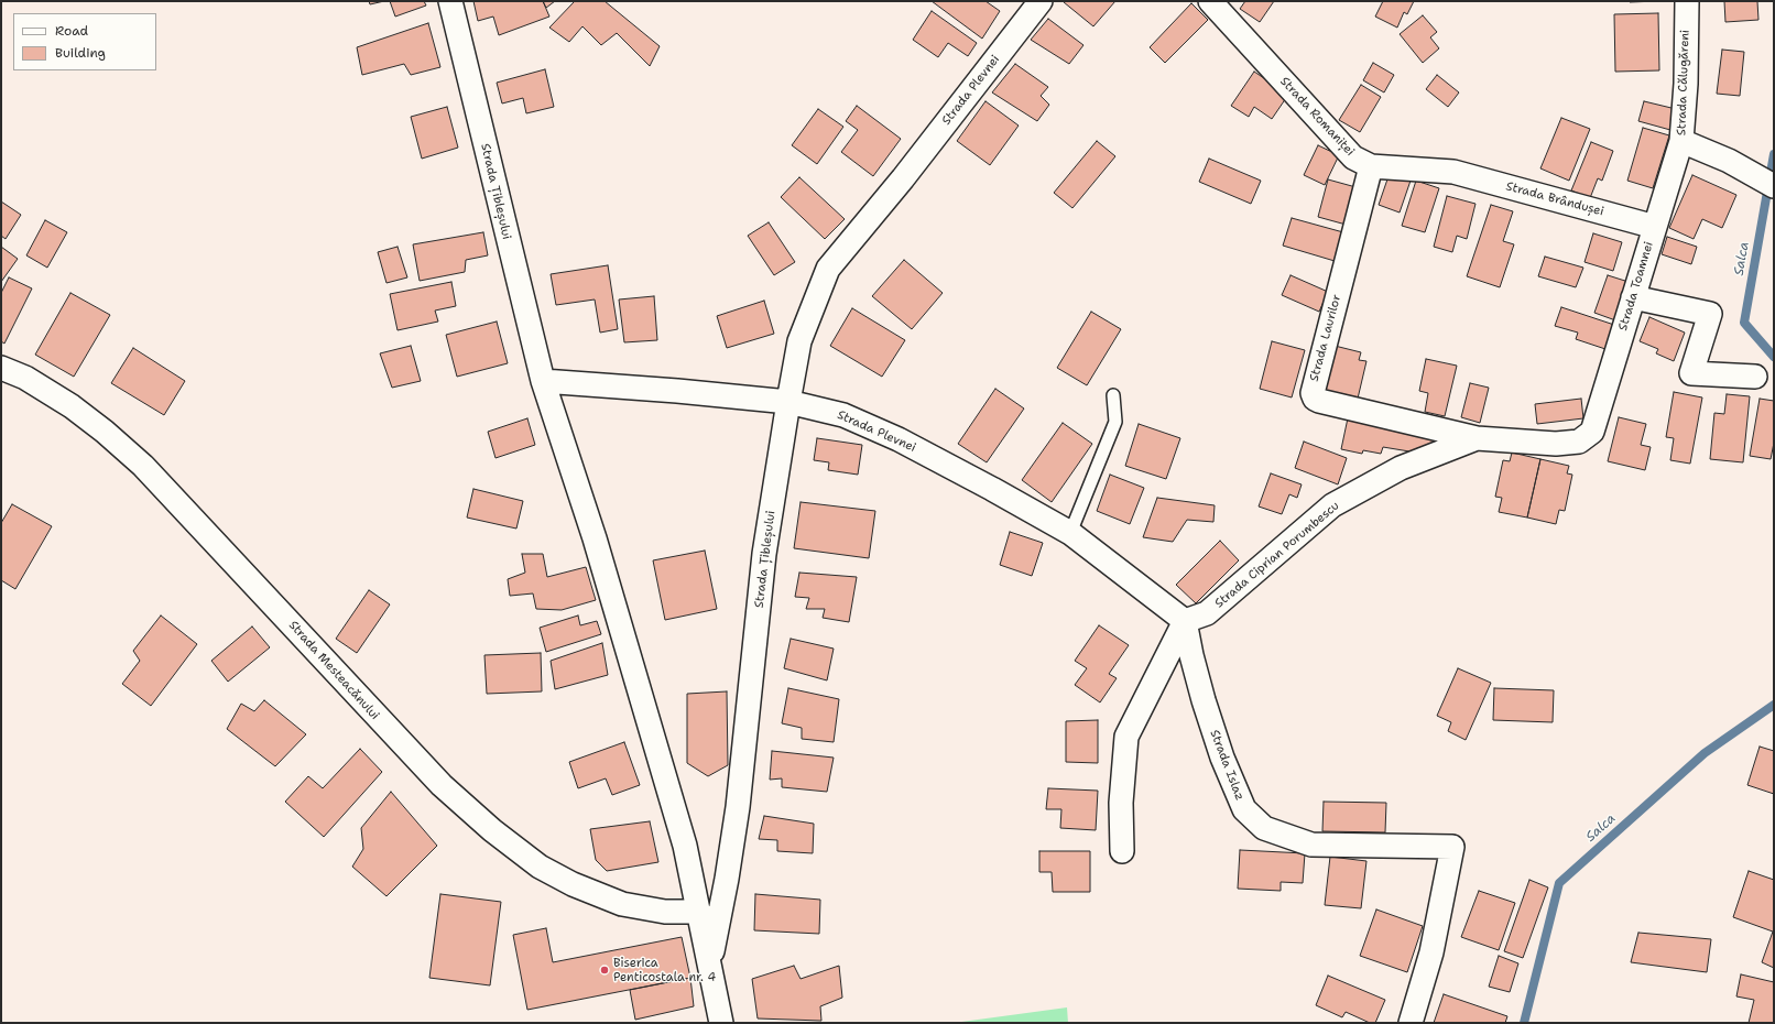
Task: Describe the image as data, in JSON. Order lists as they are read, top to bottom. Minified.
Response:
{"streets":{"street":["Strada Călugăreni","Strada Plevnei","Strada Romaniței","Strada Țibleșului","Strada Brândușei","Strada Toamnei","Strada Laurilor","Strada Ciprian Porumbescu","Strada Mesteacănului","Strada Islaz"]},"crossings":[["Strada Călugăreni","Strada Toamnei"],["Strada Plevnei","Strada Țibleșului"],["Strada Plevnei","Strada Ciprian Porumbescu"],["Strada Plevnei","Strada Islaz"],["Strada Romaniței","Strada Brândușei"],["Strada Romaniței","Strada Laurilor"],["Strada Țibleșului","Strada Mesteacănului"],["Strada Brândușei","Strada Toamnei"],["Strada Toamnei","Strada Ciprian Porumbescu"],["Strada Laurilor","Strada Ciprian Porumbescu"],["Strada Ciprian Porumbescu","Strada Islaz"]],"water":["Salca"],"places":["Biserica Penticostala nr. 4"],"legend":["Road","Building"]}
